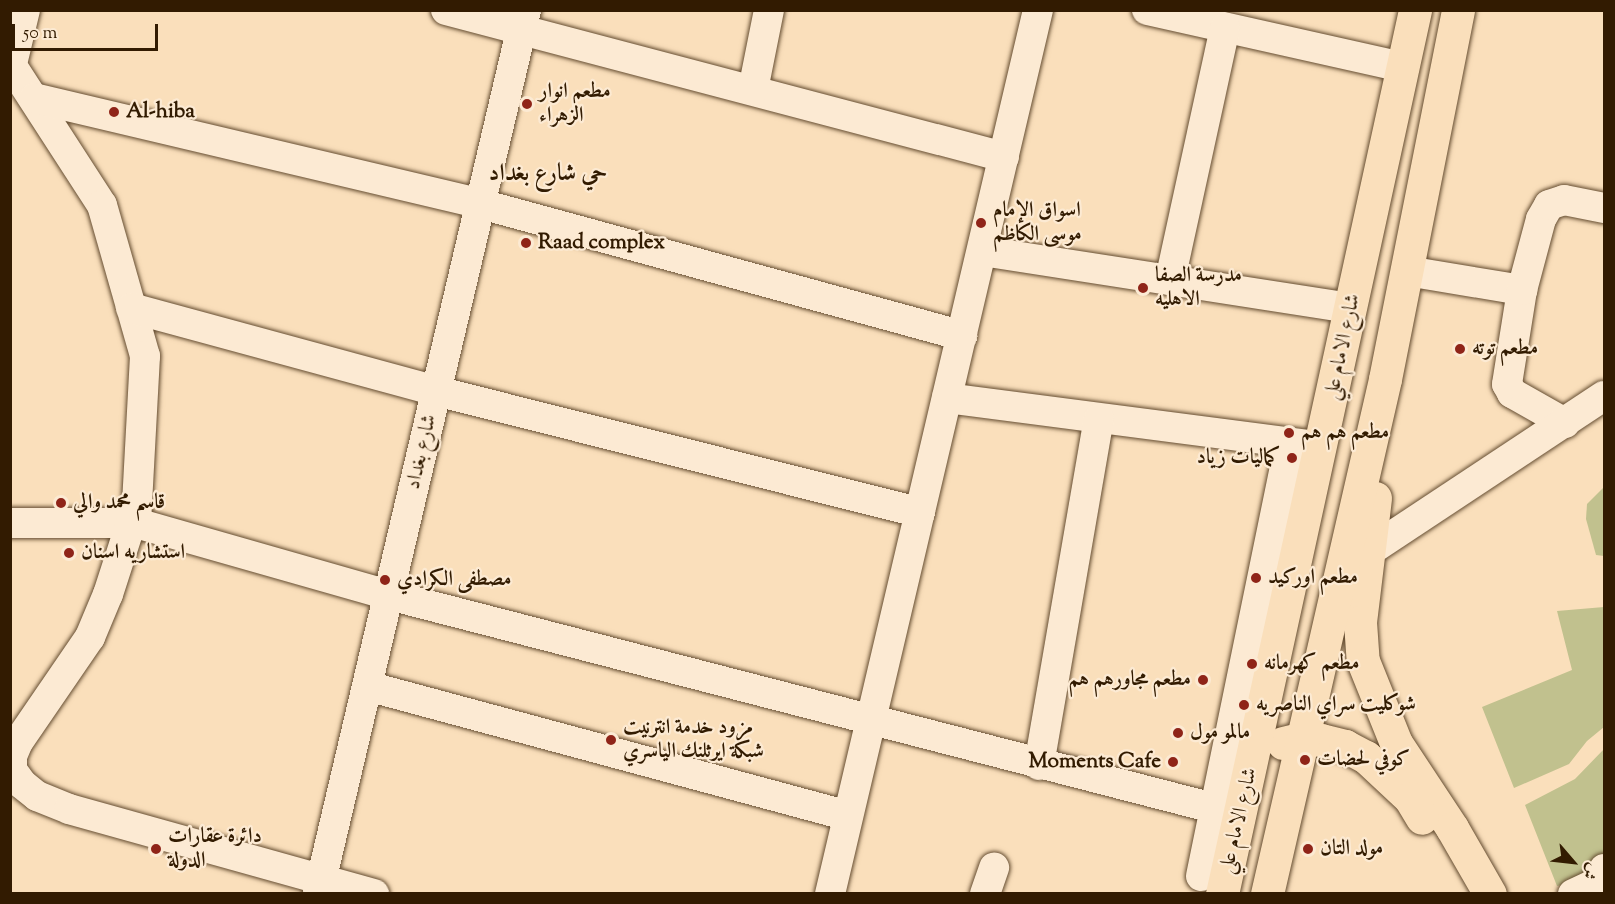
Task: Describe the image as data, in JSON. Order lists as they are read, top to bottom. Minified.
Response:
{"streets":{"main road":["شارع الامام علي"],"street":["شارع بغداد"]},"districts":["حي شارع بغداد"],"places":["مطعم انوار الزهراء","Al-hiba","اسواق الإمام موسى الكاظم","Raad complex","مدرسة الصفا الاهليه","مطعم توته","مطعم هم هم","كماليات زياد","قاسم محمد والي","استشاريه اسنان","مطعم اوركيد","مصطفى الكرادي","مطعم كهرمانه","مطعم مجاورهم هم","شوكليت سراي الناصريه","مالمو مول","مزود خدمة انترنيت شبكة ايرثلنك الياسري","كوفي لحضات","Moments Cafe","دائرة عقارات الدولة","مولد التان"],"scale_bar":"50 m","north":"bottom right"}
